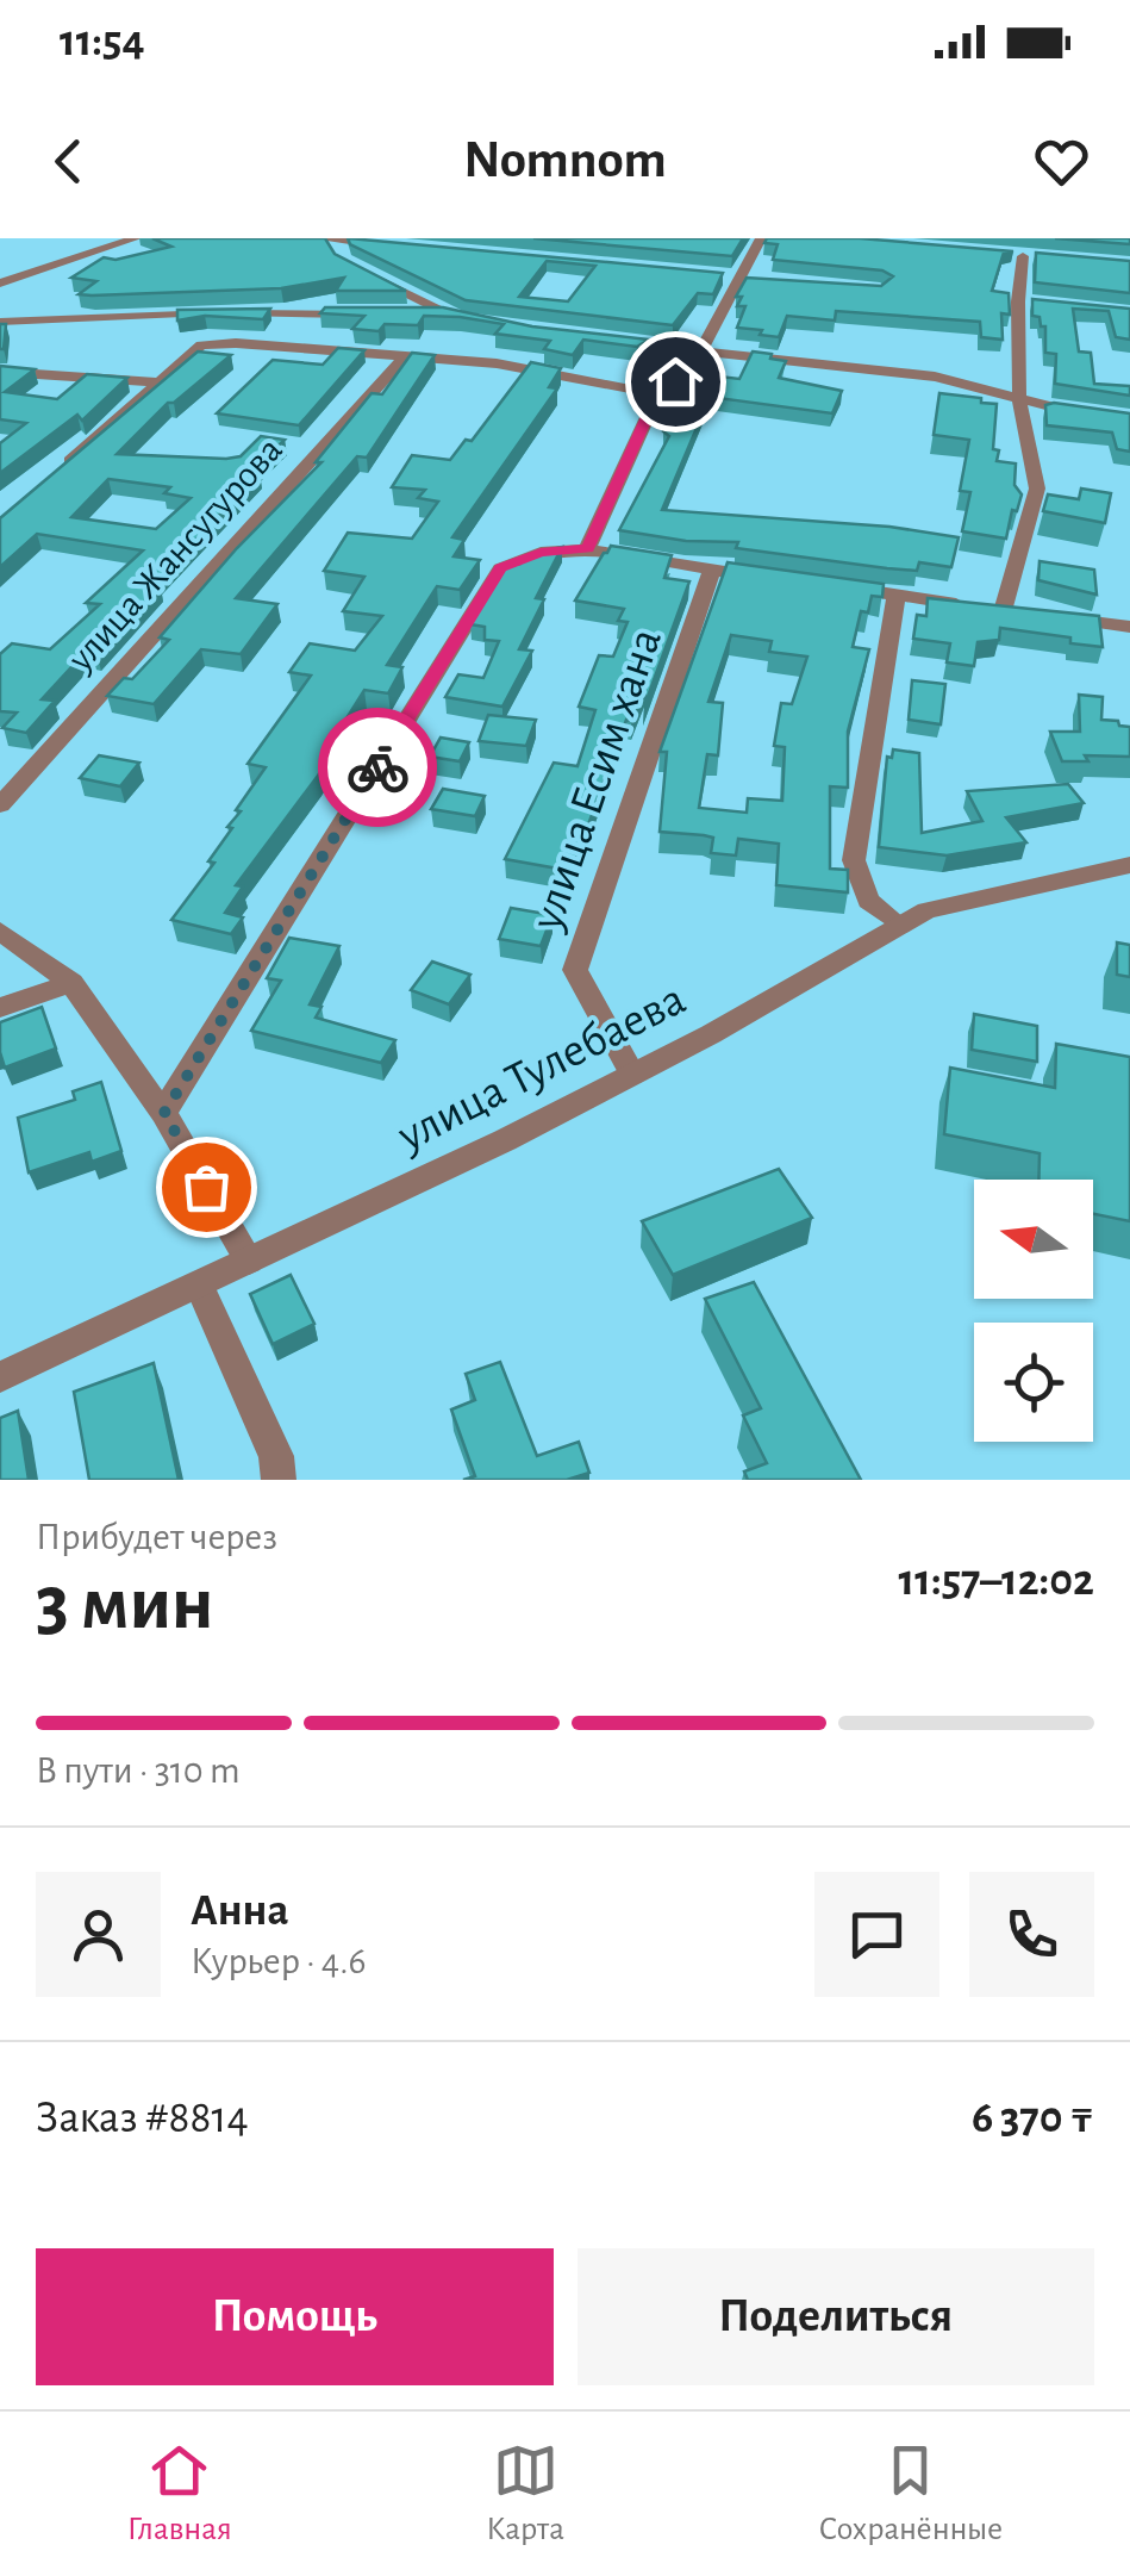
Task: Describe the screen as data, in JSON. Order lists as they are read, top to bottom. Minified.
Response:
{"streets":{"street":["улица Жансугурова","улица Есим хана","улица Тулебаева"]},"crossings":[["улица Есим хана","улица Тулебаева"]],"north":"left","page":{"status":"11:54","header":"Nomnom","heading":["3 мин","Прибудет через","11:57–12:02"],"panel":["Анна","Курьер · 4.6","Заказ #8814","6 370 ₸"],"bar":"В пути · 310 m","buttons":["Помощь","Поделиться"],"tabs":["Главная","Карта","Сохранённые"]}}
